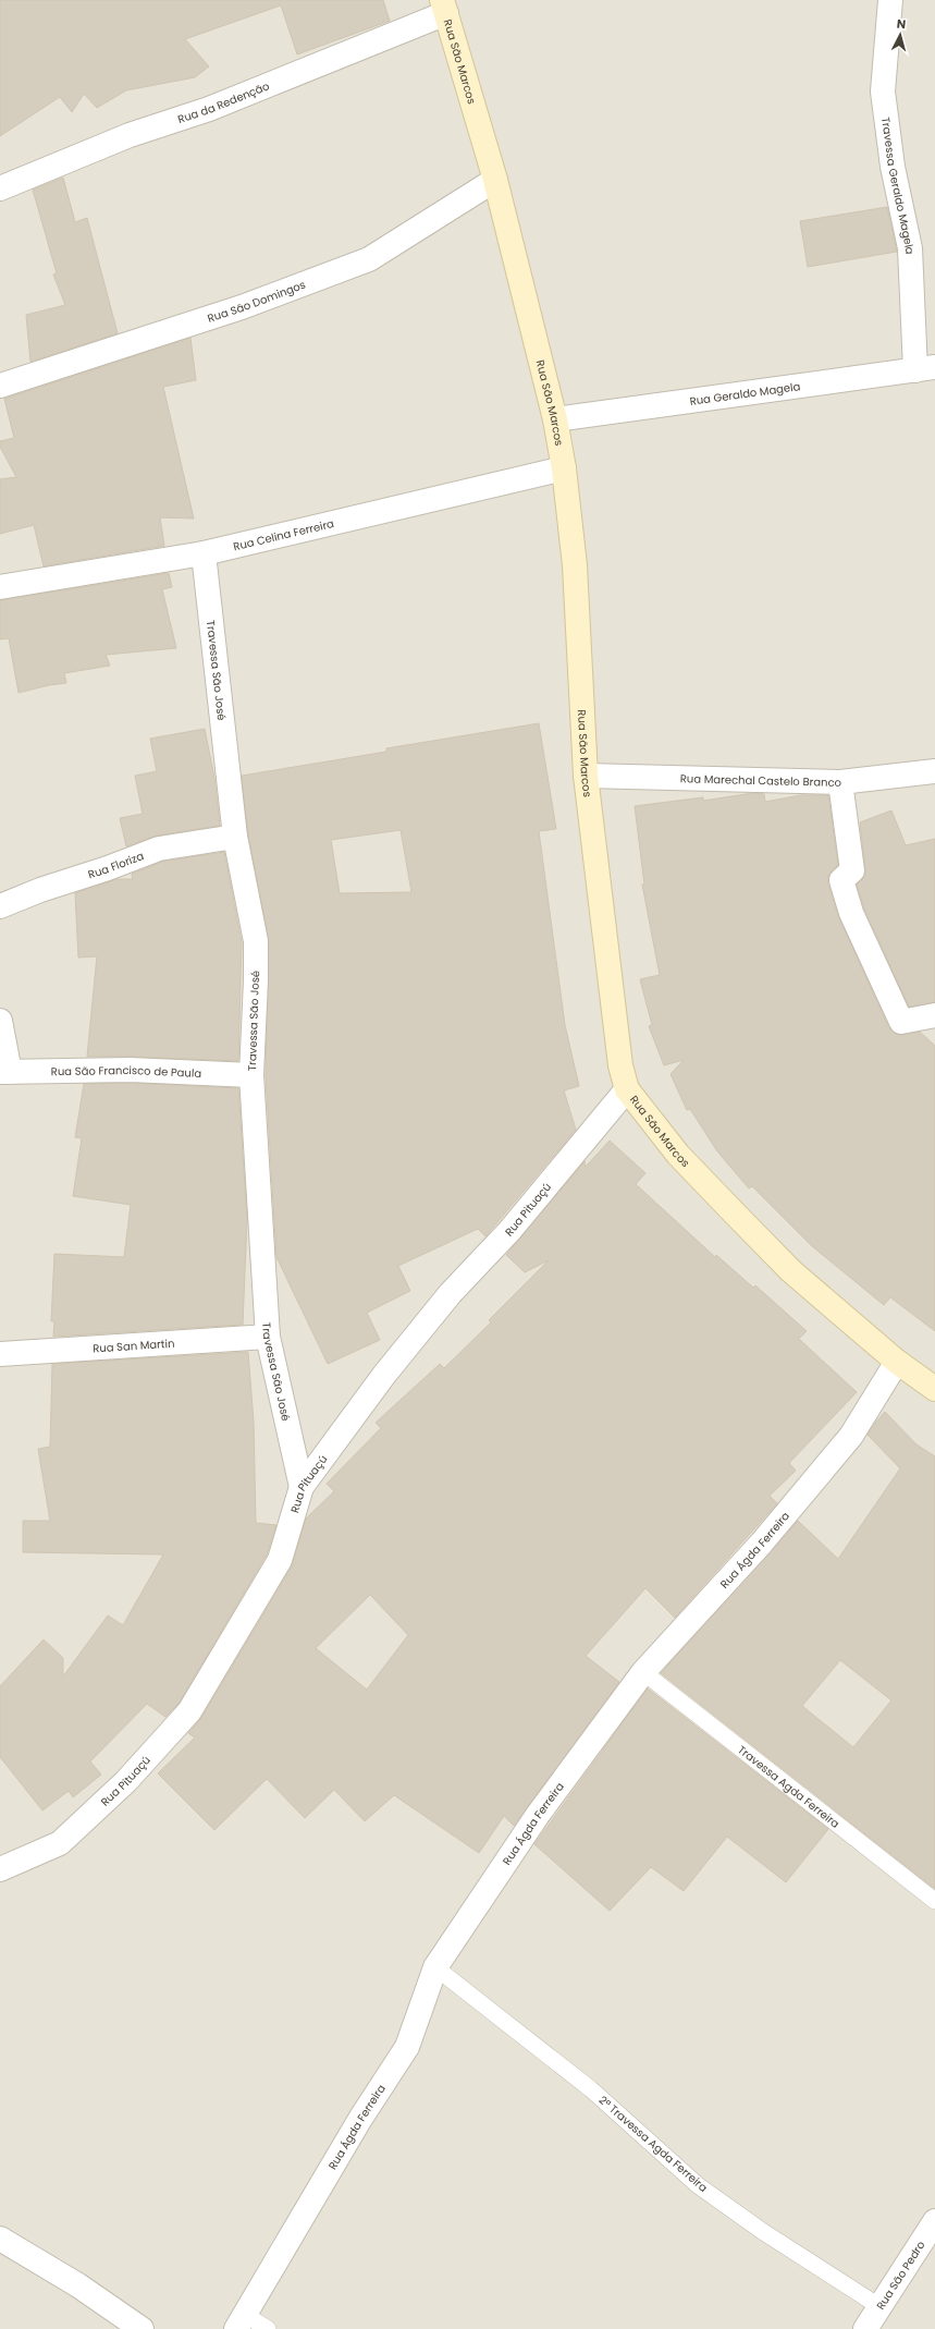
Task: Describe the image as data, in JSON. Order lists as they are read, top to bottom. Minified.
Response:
{"streets":{"main road":["Rua São Marcos"],"street":["Rua da Redenção","Travessa Geraldo Magela","Rua São Domingos","Rua Geraldo Magela","Rua Celina Ferreira","Travessa São José","Rua Marechal Castelo Branco","Rua Floriza","Rua São Francisco de Paula","Rua Pituaçú","Rua San Martin","Rua Ágda Ferreira","Rua São Pedro"],"lane":["Travessa Agda Ferreira","2ª Travessa Agda Ferreira"]},"crossings":[["Rua São Marcos","Rua da Redenção"],["Rua São Marcos","Rua São Domingos"],["Rua São Marcos","Rua Geraldo Magela"],["Rua São Marcos","Rua Celina Ferreira"],["Rua São Marcos","Rua Marechal Castelo Branco"],["Rua São Marcos","Rua Pituaçú"],["Rua São Marcos","Rua Ágda Ferreira"],["Travessa Geraldo Magela","Rua Geraldo Magela"],["Rua Celina Ferreira","Travessa São José"],["Travessa São José","Rua Floriza"],["Travessa São José","Rua São Francisco de Paula"],["Travessa São José","Rua Pituaçú"],["Travessa São José","Rua San Martin"],["Rua Ágda Ferreira","Travessa Agda Ferreira"],["Rua Ágda Ferreira","2ª Travessa Agda Ferreira"],["2ª Travessa Agda Ferreira","Rua São Pedro"]],"north":"top"}
